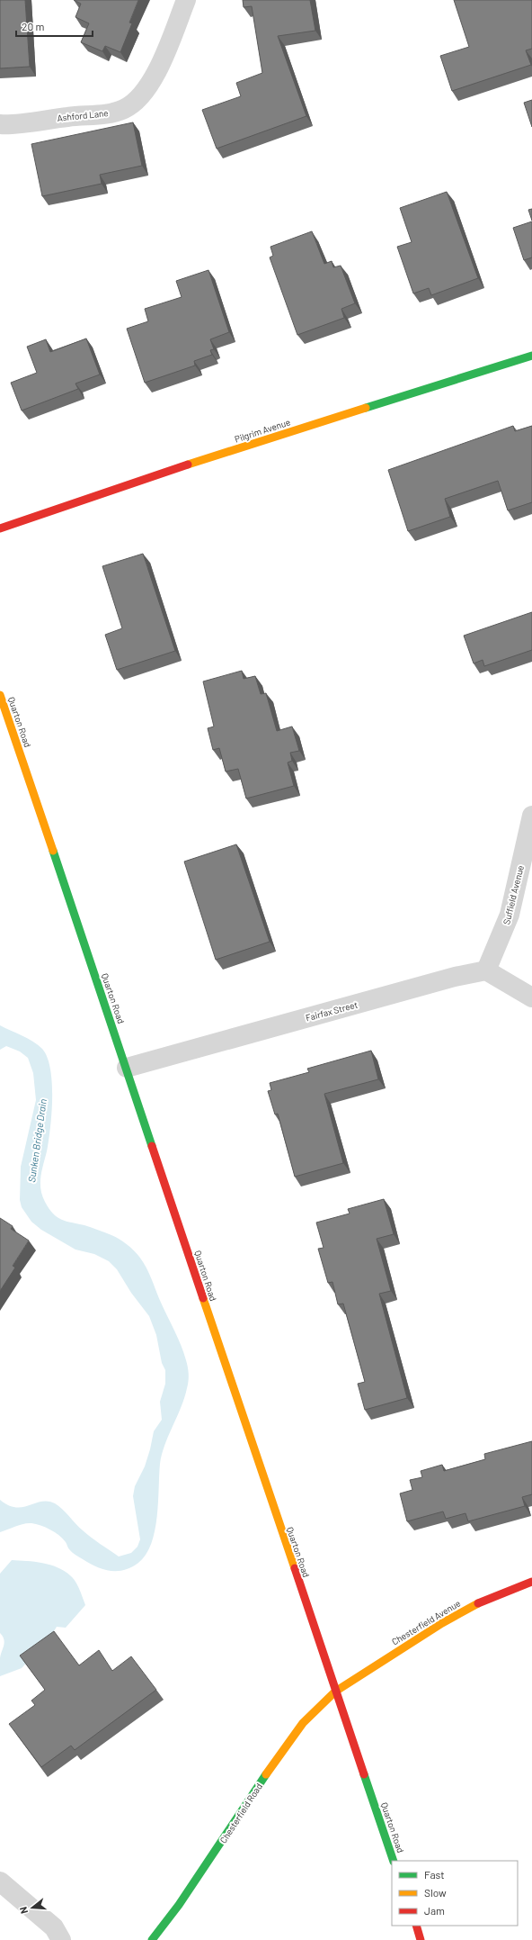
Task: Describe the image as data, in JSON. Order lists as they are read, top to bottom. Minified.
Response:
{"streets":{"street":["Ashford Lane","Pilgrim Avenue","Quarton Road","Suffield Avenue","Fairfax Street","Chesterfield Avenue","Chesterfield Road"]},"crossings":[["Quarton Road","Fairfax Street"],["Quarton Road","Chesterfield Avenue"],["Quarton Road","Chesterfield Road"],["Suffield Avenue","Fairfax Street"],["Chesterfield Avenue","Chesterfield Road"]],"water":["Sunken Bridge Drain"],"legend":["Fast","Slow","Jam"],"scale_bar":"20 m","north":"left"}
